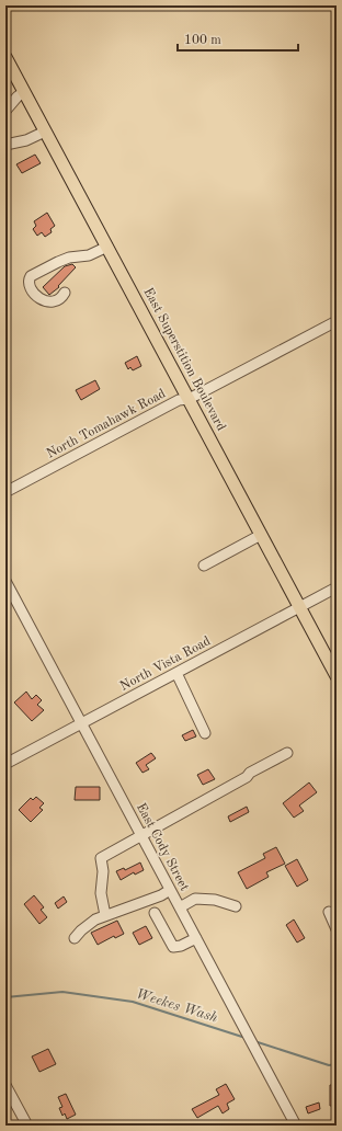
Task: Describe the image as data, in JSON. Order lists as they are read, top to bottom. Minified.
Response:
{"streets":{"main road":["East Superstition Boulevard"],"street":["North Tomahawk Road","North Vista Road","East Cody Street"]},"crossings":[["East Superstition Boulevard","North Tomahawk Road"],["East Superstition Boulevard","North Vista Road"],["North Vista Road","East Cody Street"]],"water":["Weekes Wash"],"scale_bar":"100 m"}
